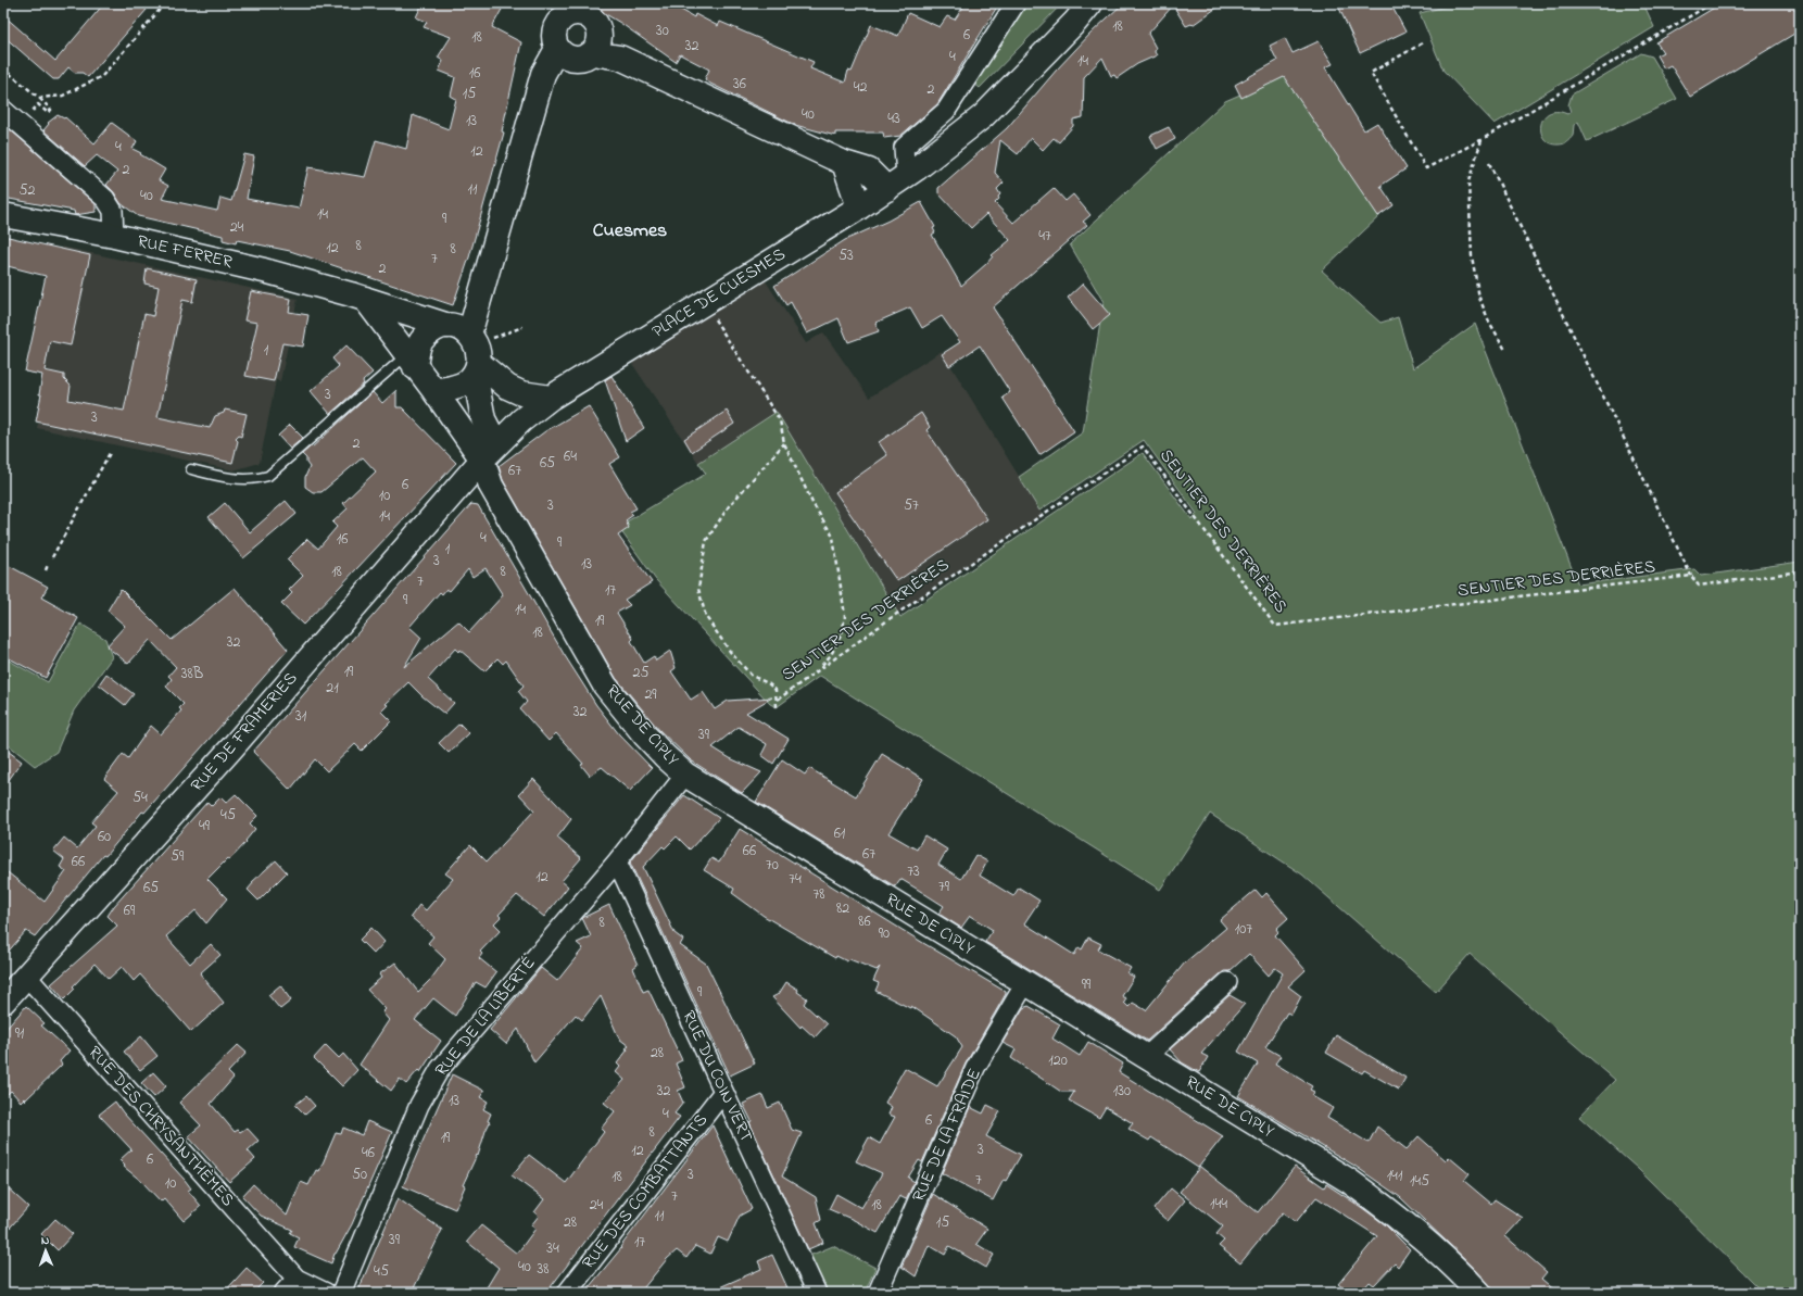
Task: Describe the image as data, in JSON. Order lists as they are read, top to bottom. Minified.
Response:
{"streets":{"street":["RUE FERRER","PLACE DE CUESMES","RUE DE CIPLY","RUE DE FRAMERIES","RUE DE LA LIBERTÉ","RUE DU COIN VERT","RUE DES CHRYSANTHÈMES","RUE DE LA FRAIDE","RUE DES COMBATTANTS"],"path":["SENTIER DES DERRIÈRES"]},"crossings":[["PLACE DE CUESMES","RUE DE CIPLY"],["PLACE DE CUESMES","RUE DE FRAMERIES"],["RUE DE CIPLY","RUE DE FRAMERIES"],["RUE DE CIPLY","RUE DE LA LIBERTÉ"],["RUE DE CIPLY","RUE DE LA FRAIDE"],["RUE DE FRAMERIES","RUE DES CHRYSANTHÈMES"],["RUE DE LA LIBERTÉ","RUE DU COIN VERT"],["RUE DU COIN VERT","RUE DES COMBATTANTS"]],"districts":["Cuesmes"],"house_numbers":["18","30","6","18","32","4","14","16","36","42","2","15","40","43","13","4","12","2","11","52","40","14","9","24","47","8","12","8","53","7","2","1","3","3","2","64","65","67","6","10","3","57","14","4","16","9","1","3","13","18","8","7","17","9","14","19","18","32","19","25","38B","21","29","32","31","39","54","45","49","61","60","66","67","59","66","70","73","12","74","79","65","78","82","69","86","8","107","90","99","9","91","28","120","32","130","13","4","6","8","19","3","12","46","6","50","3","141","18","7","145","10","7","144","24","18","11","28","15","39","17","34","40","38","45"],"north":"top"}
